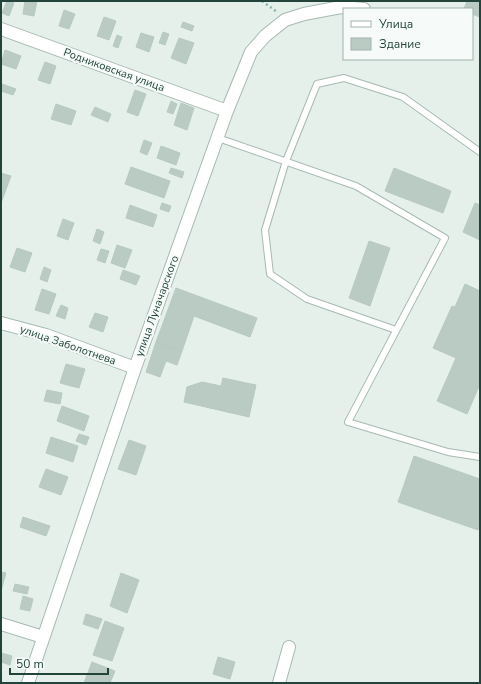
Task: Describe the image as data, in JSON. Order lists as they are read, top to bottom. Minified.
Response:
{"streets":{"street":["Родниковская улица","улица Луначарского","улица Заболотнева"]},"crossings":[["Родниковская улица","улица Луначарского"],["улица Луначарского","улица Заболотнева"]],"legend":["Улица","Здание"],"scale_bar":"50 m"}
